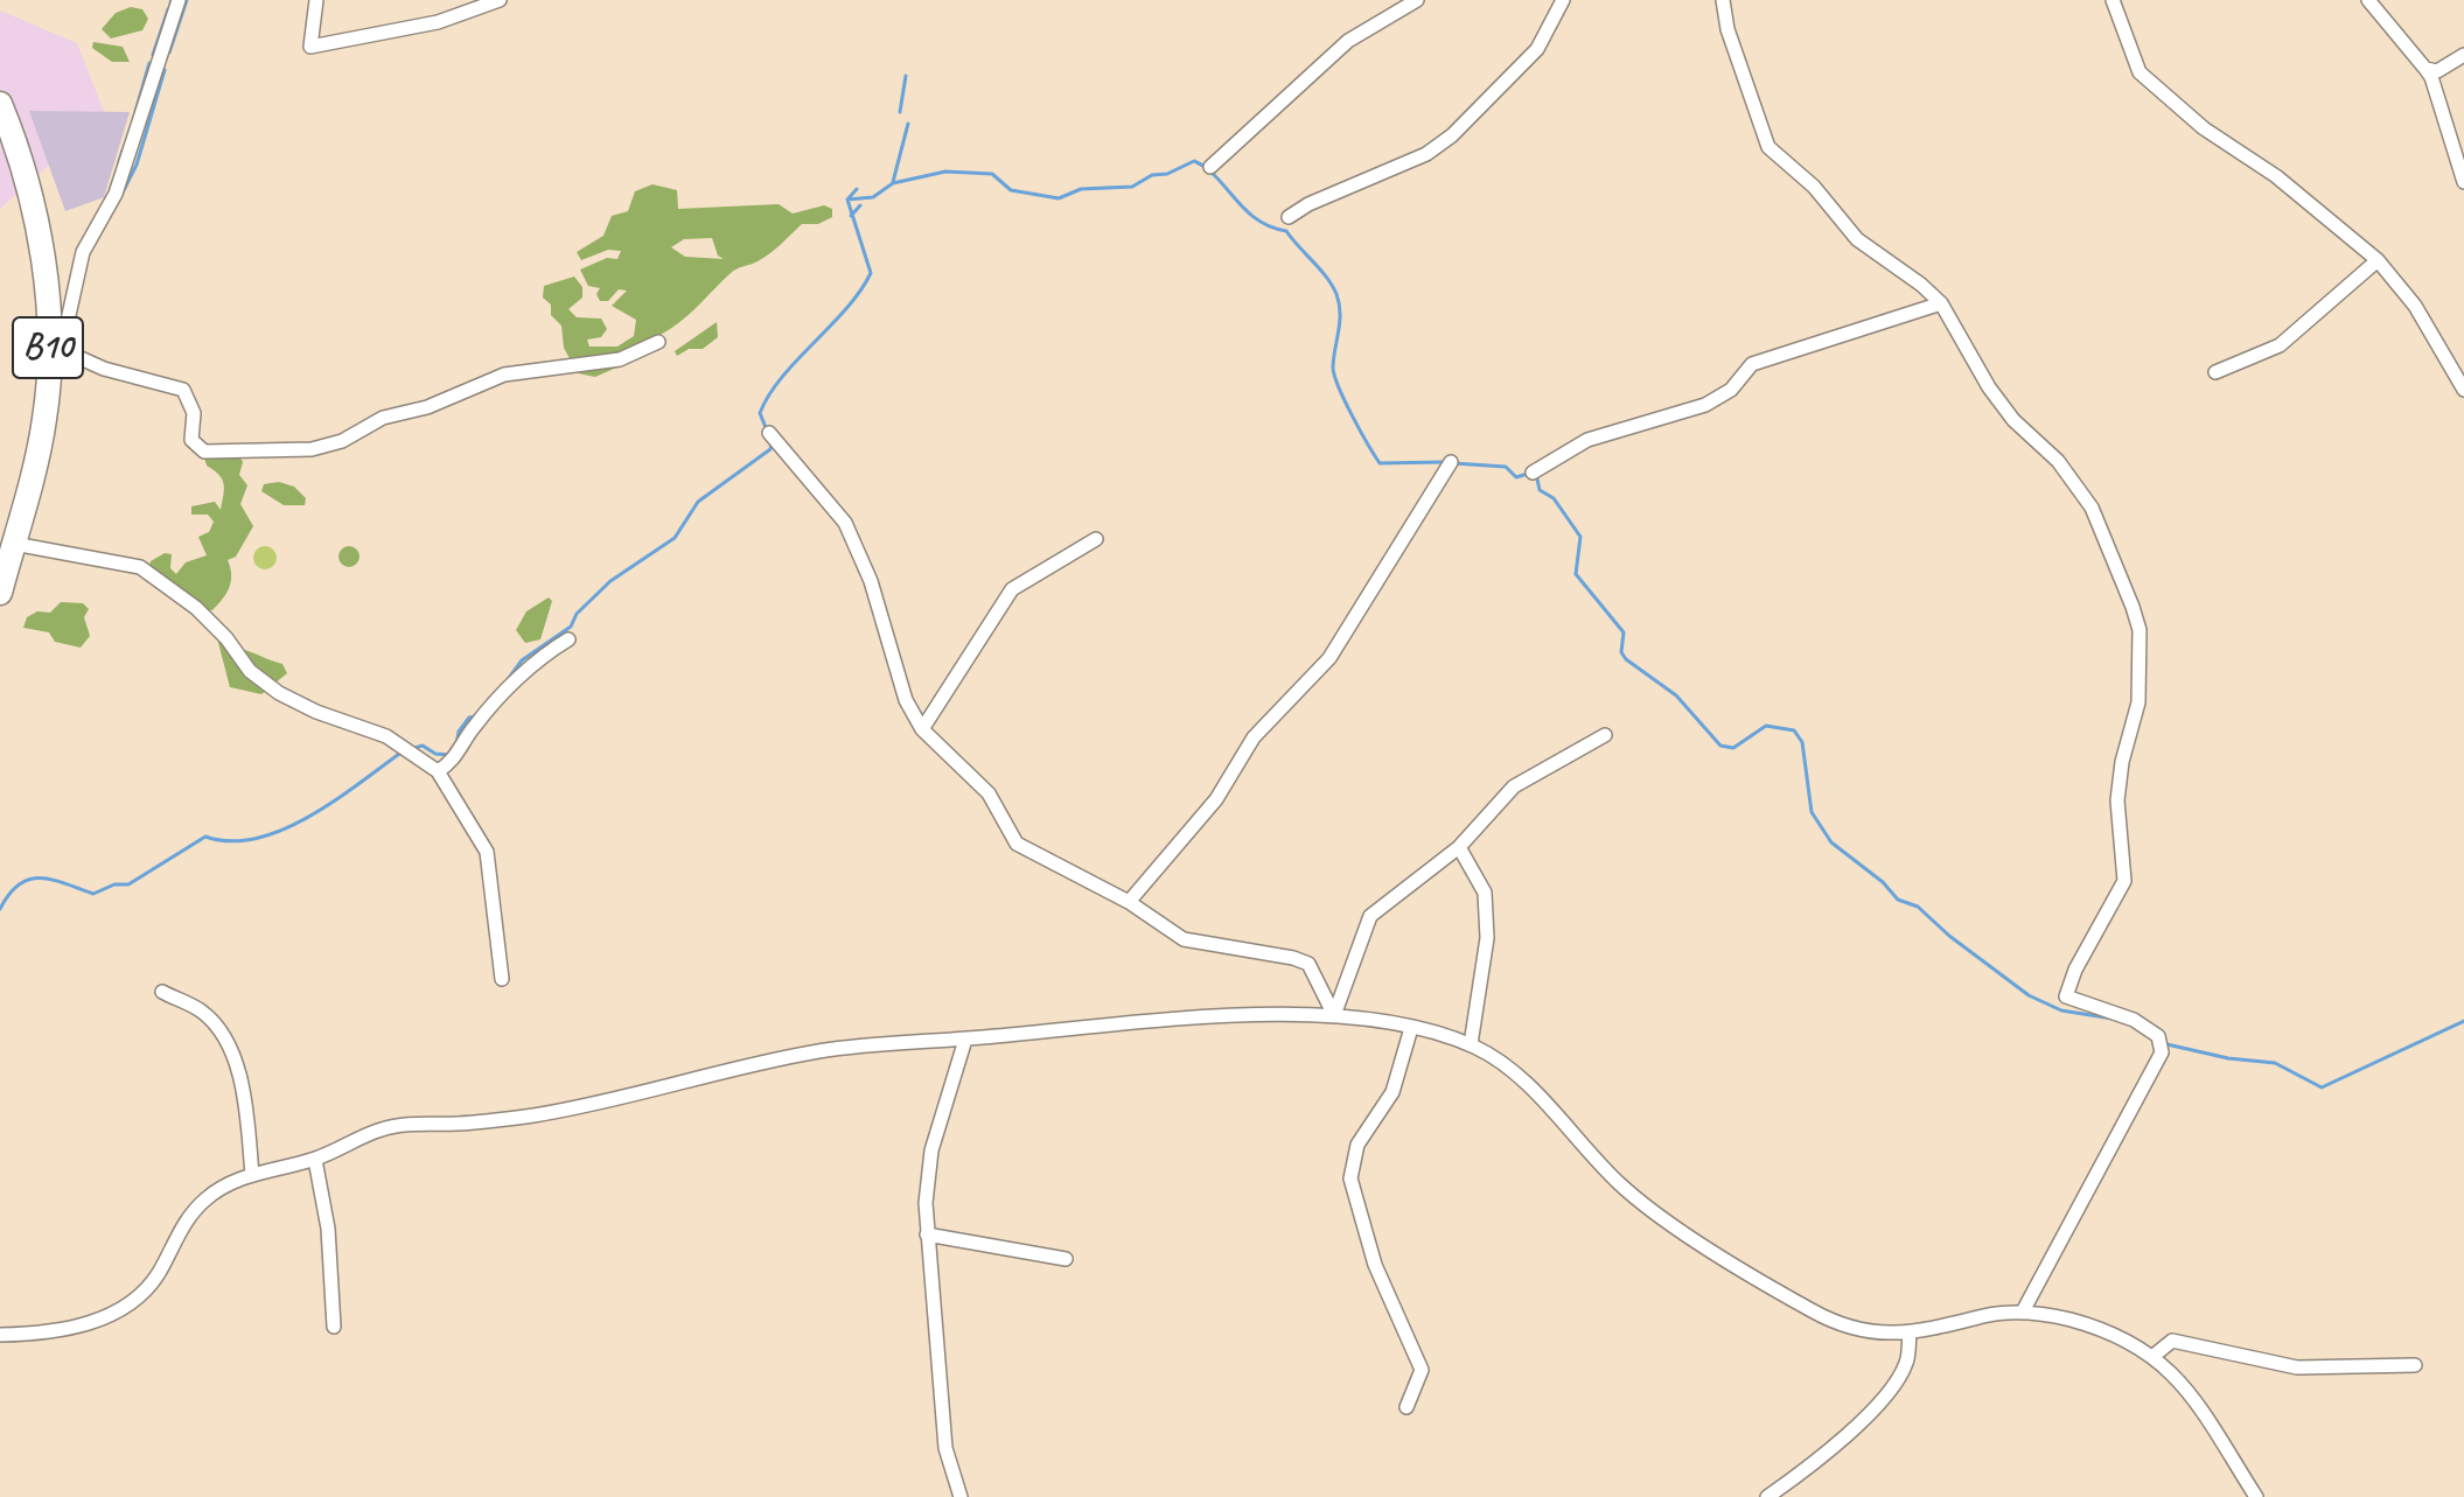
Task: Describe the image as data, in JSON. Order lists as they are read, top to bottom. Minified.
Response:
{"streets":{"highway":["B10"]}}
